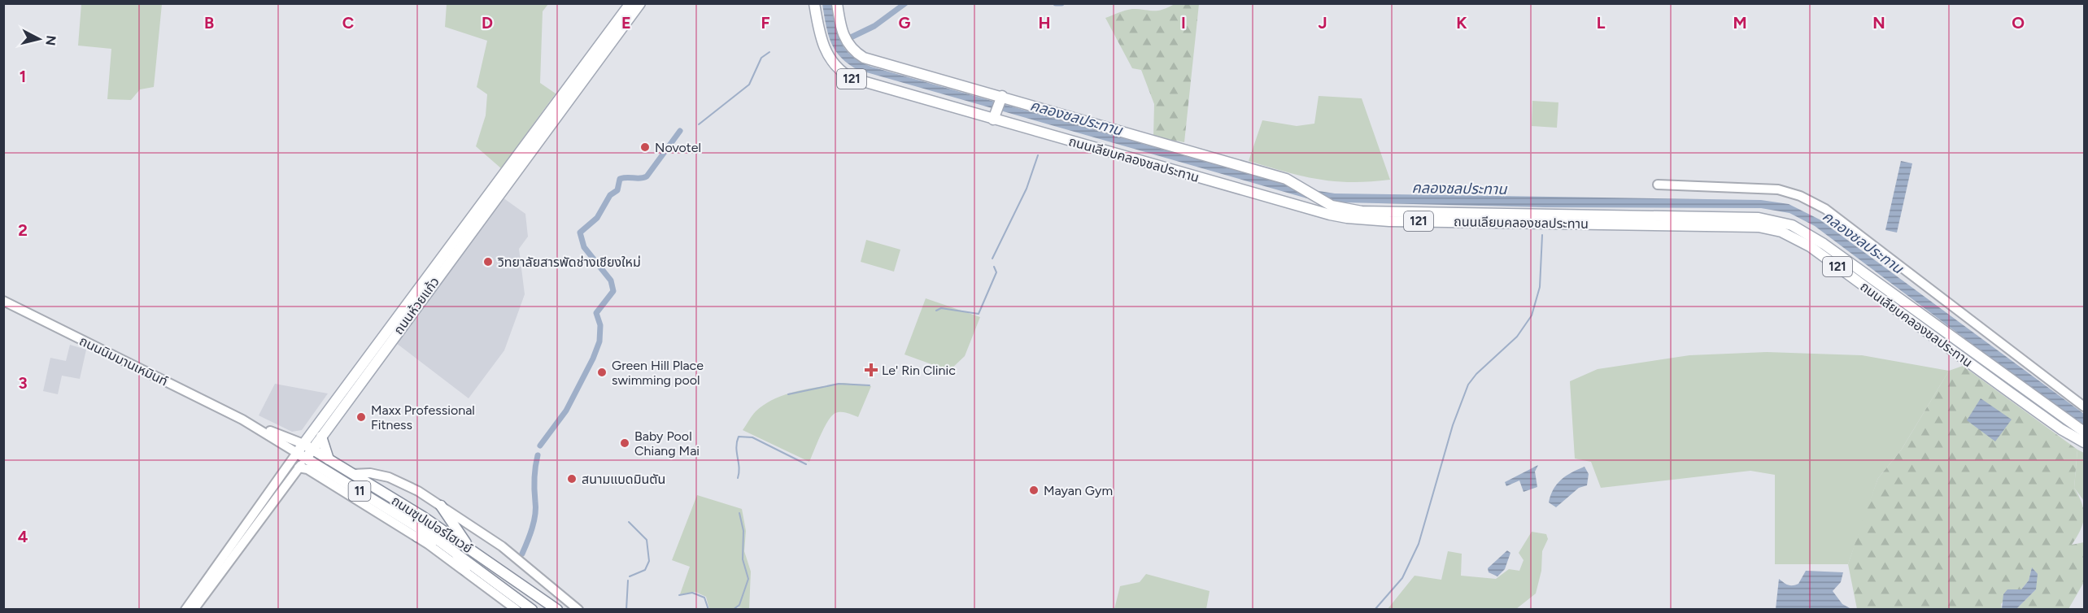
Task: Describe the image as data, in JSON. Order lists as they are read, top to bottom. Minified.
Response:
{"streets":{"main road":["121","ถนนเลียบคลองชลประทาน","ถนนห้วยแก้ว","ถนนนิมมานเหมินท์","11","ถนนซุปเปอร์ไฮเวย์"]},"crossings":[["ถนนห้วยแก้ว","ถนนนิมมานเหมินท์"],["ถนนห้วยแก้ว","ถนนซุปเปอร์ไฮเวย์"],["ถนนนิมมานเหมินท์","ถนนซุปเปอร์ไฮเวย์"]],"water":["คลองชลประทาน"],"places":{"other":["Novotel","วิทยาลัยสารพัดช่างเชียงใหม่","Green Hill Place swimming pool","Maxx Professional Fitness","Baby Pool Chiang Mai","สนามแบดมินตัน","Mayan Gym"],"health":["Le' Rin Clinic"]},"north":"right","grid":{"columns":["B","C","D","E","F","G","H","I","J","K","L","M","N","O"],"rows":["1","2","3","4"]}}
